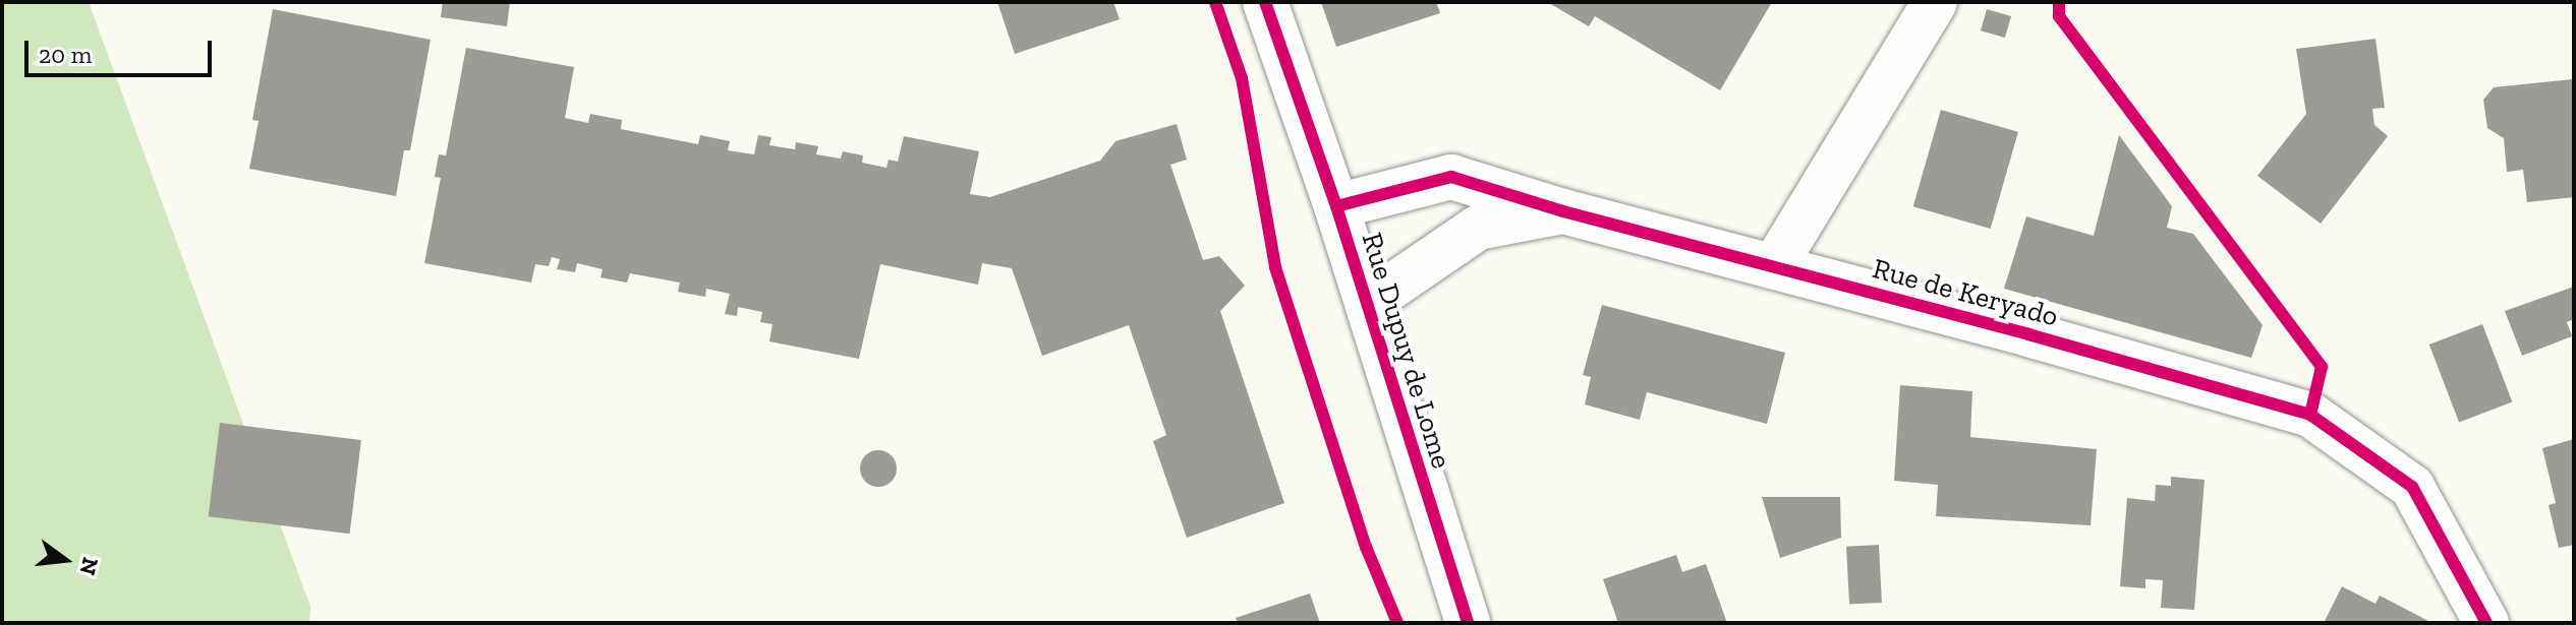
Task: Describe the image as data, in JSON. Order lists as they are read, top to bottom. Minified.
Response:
{"streets":{"street":["Rue de Keryado","Rue Dupuy de Lome"]},"crossings":[["Rue de Keryado","Rue Dupuy de Lome"]],"scale_bar":"20 m","north":"right"}
